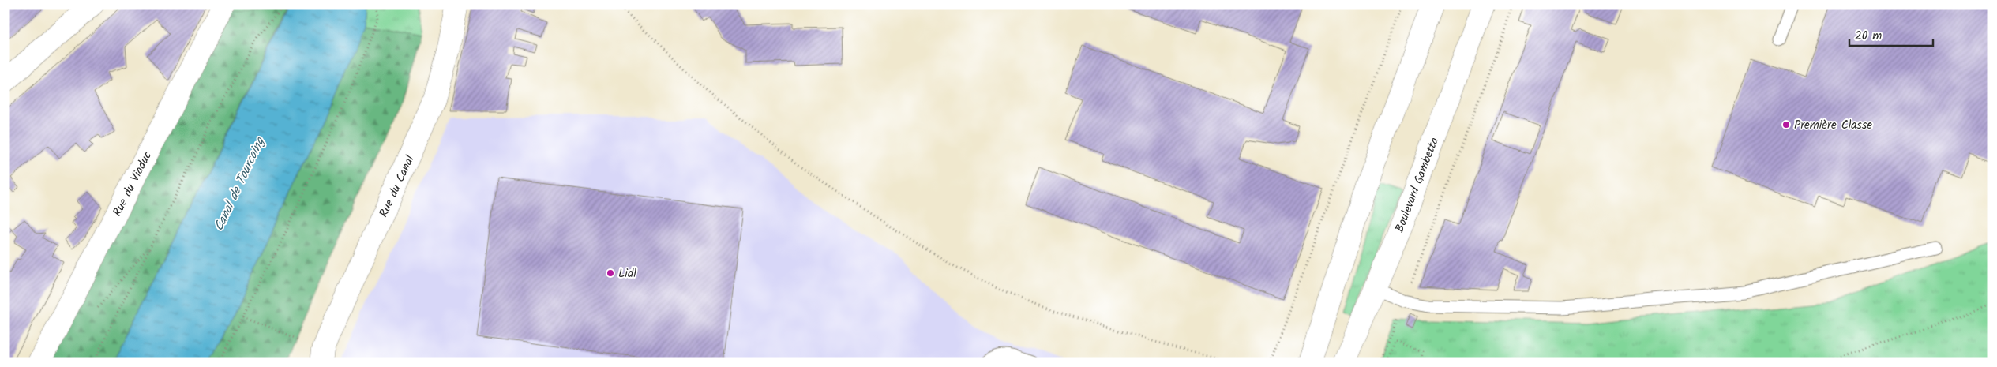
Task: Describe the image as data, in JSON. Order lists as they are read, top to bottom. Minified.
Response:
{"streets":{"street":["Rue du Viaduc","Boulevard Gambetta","Rue du Canal"]},"water":["Canal de Tourcoing"],"places":["Première Classe","Lidl"],"scale_bar":"20 m"}
